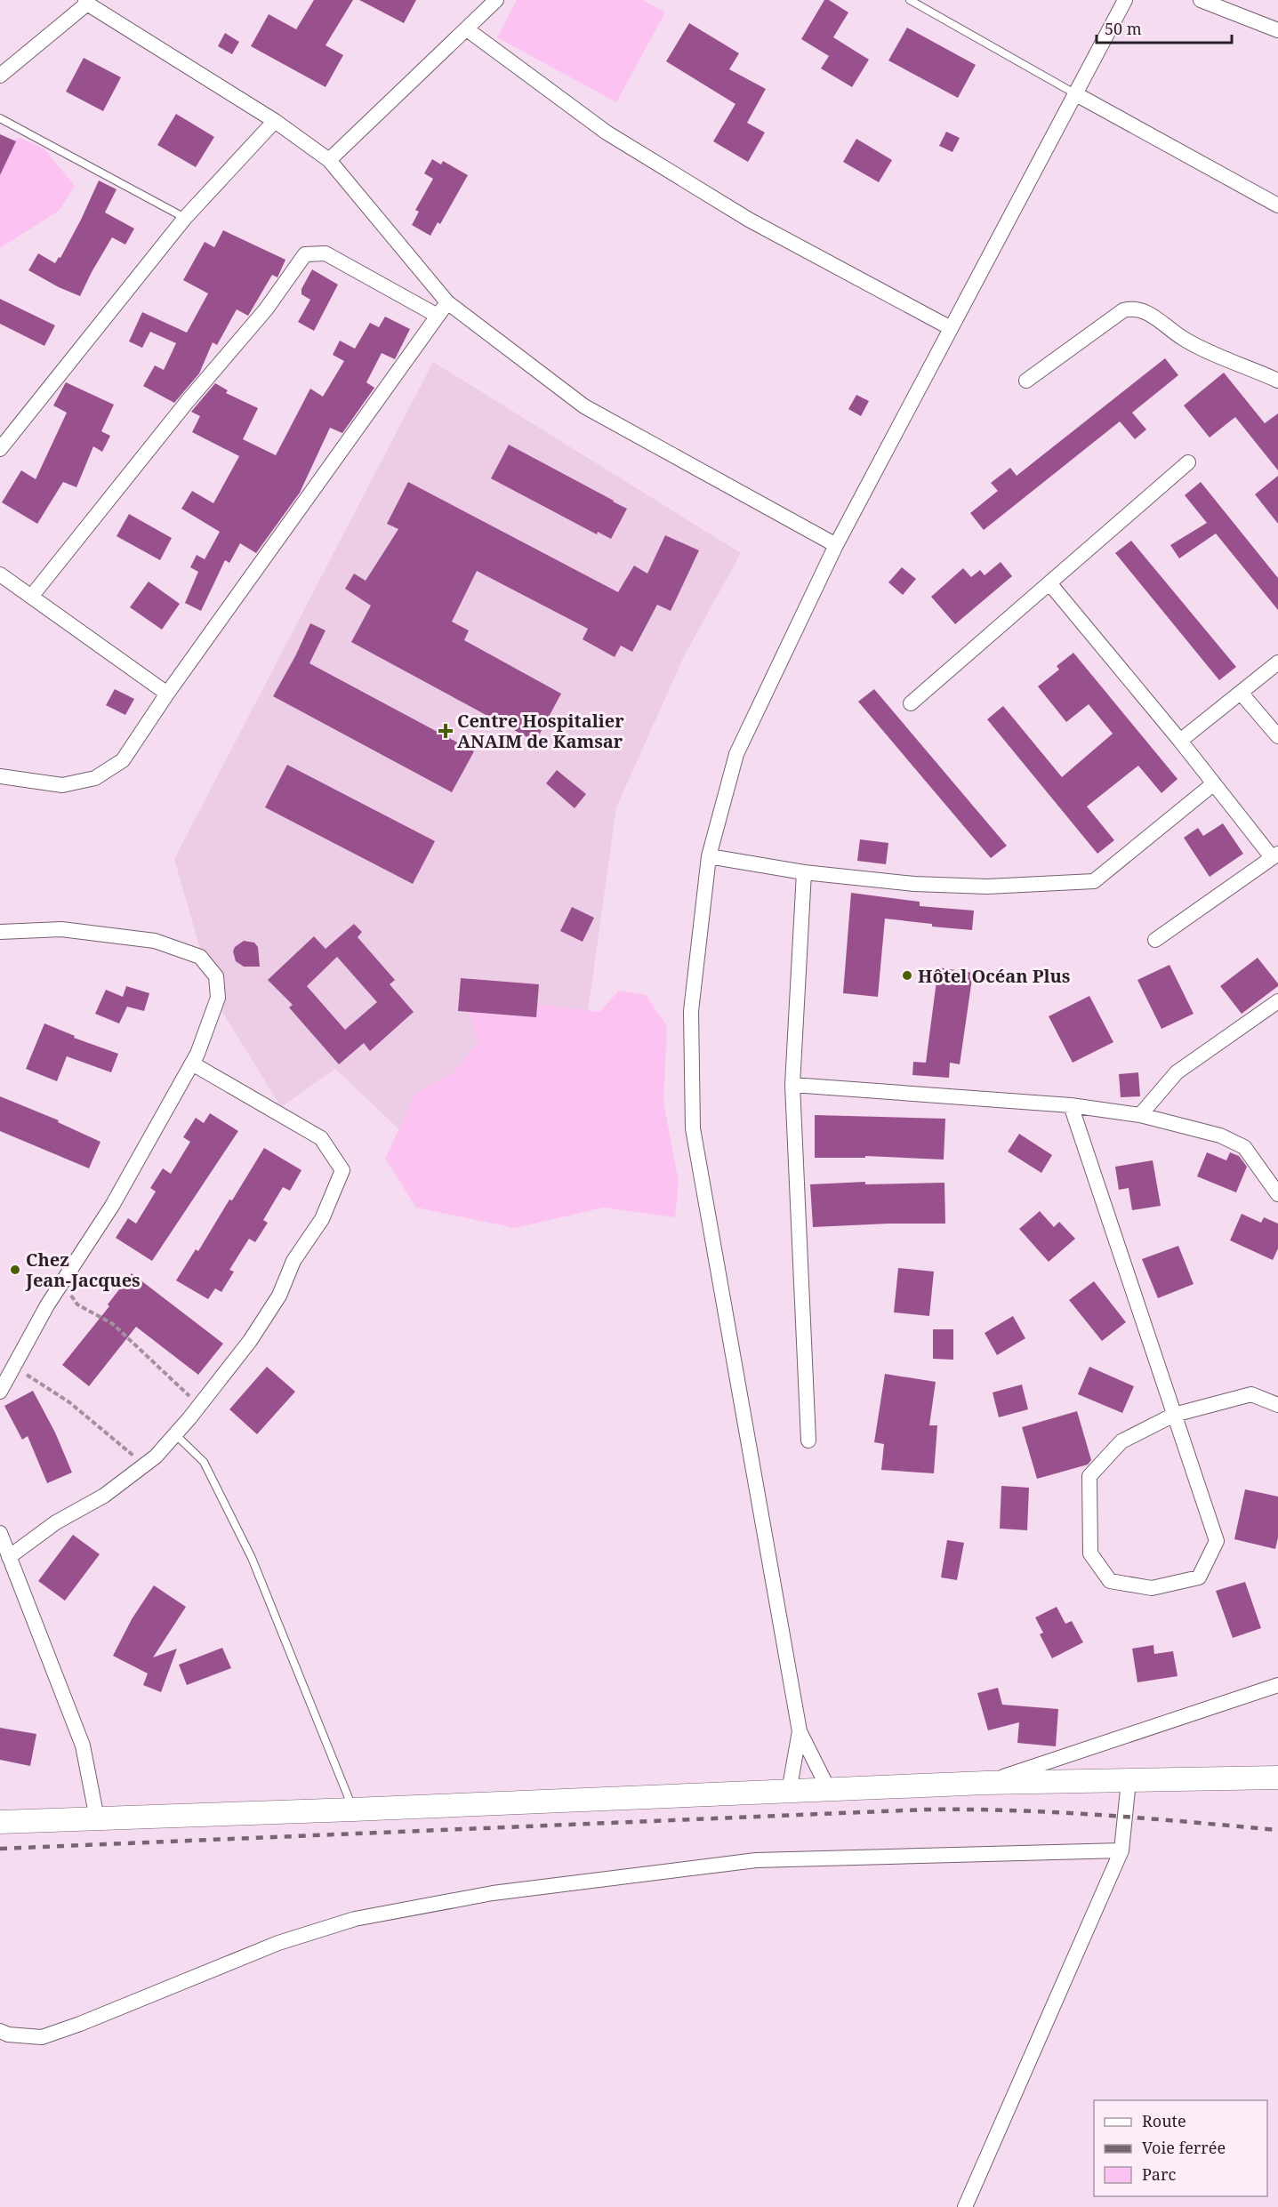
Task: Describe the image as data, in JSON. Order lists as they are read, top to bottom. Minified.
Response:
{"places":{"health":["Centre Hospitalier ANAIM de Kamsar"],"other":["Hôtel Océan Plus","Chez Jean-Jacques"]},"legend":["Route","Voie ferrée","Parc"],"scale_bar":"50 m"}
